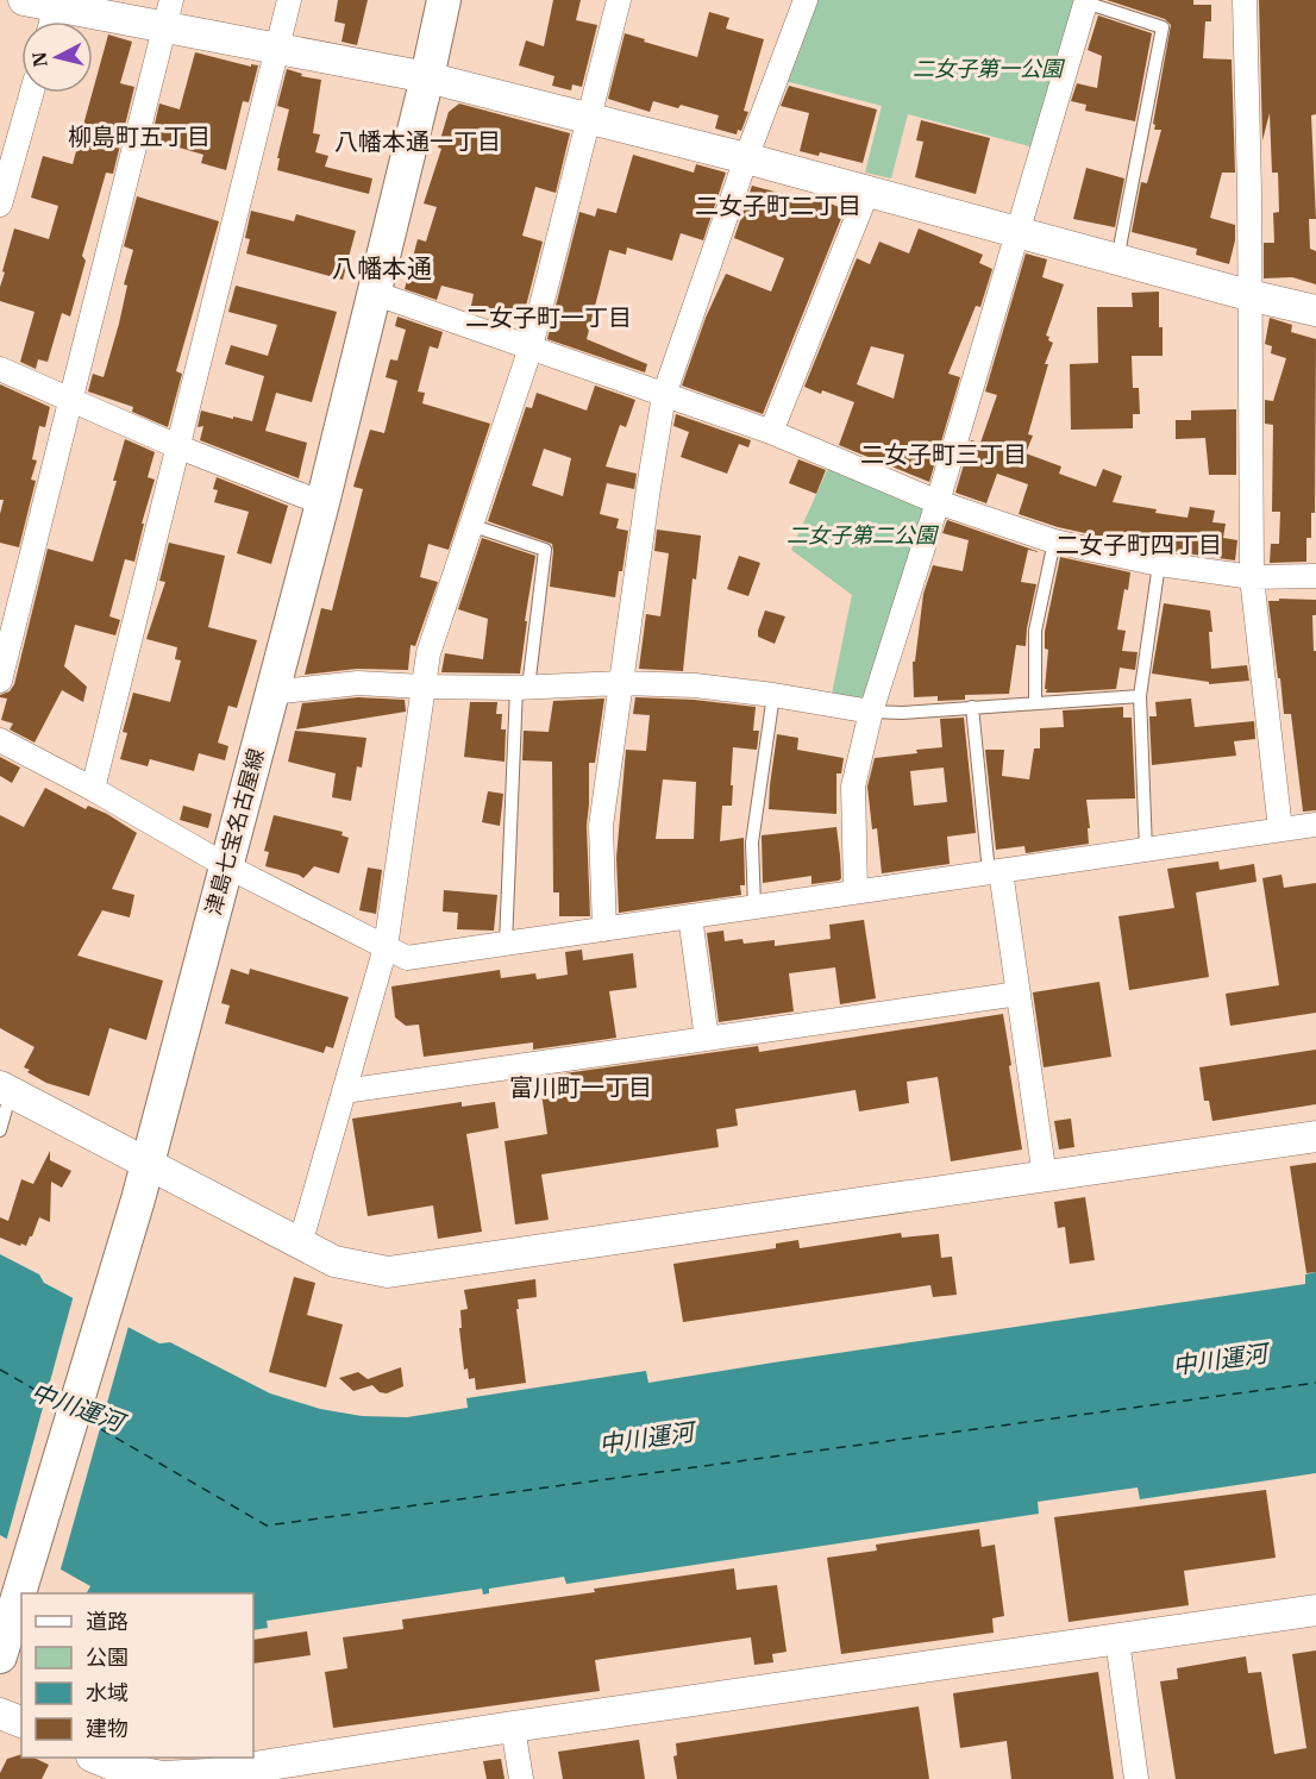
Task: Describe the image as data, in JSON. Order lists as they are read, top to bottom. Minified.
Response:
{"streets":{"main road":["津島七宝名古屋線"]},"districts":["柳島町五丁目","八幡本通一丁目","二女子町二丁目","八幡本通","二女子町一丁目","二女子町三丁目","二女子町四丁目","富川町一丁目"],"water":["中川運河"],"parks":["二女子第一公園","二女子第二公園"],"legend":["道路","公園","水域","建物"],"north":"left"}
